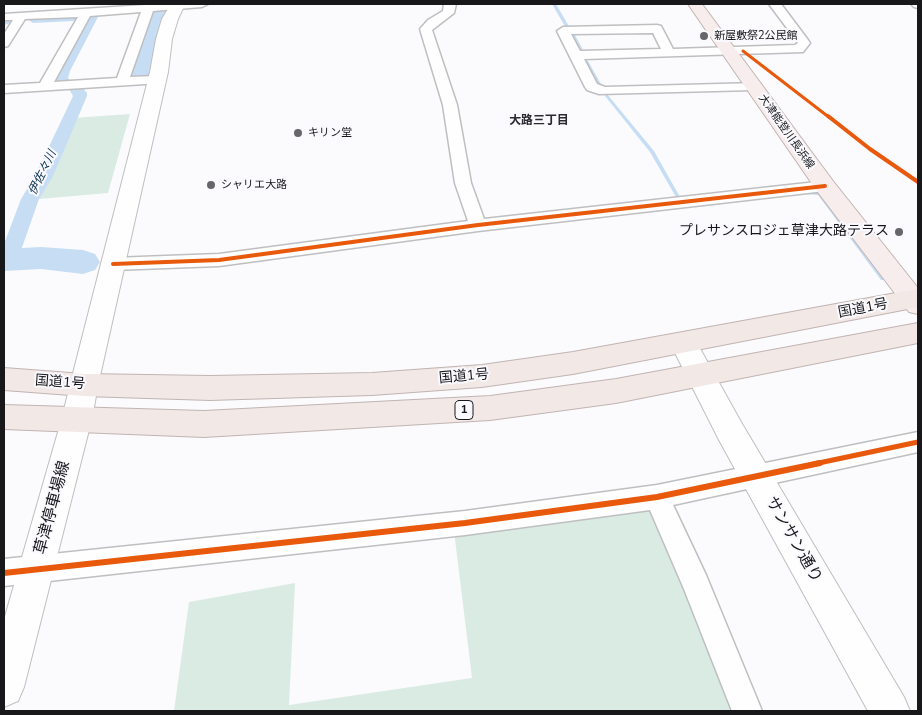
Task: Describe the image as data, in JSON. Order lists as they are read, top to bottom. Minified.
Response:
{"streets":{"highway":["国道1号","1"],"main road":["大津能登川長浜線"],"street":["草津停車場線","サンサン通り"]},"crossings":[["大津能登川長浜線","国道1号"],["国道1号","草津停車場線"],["国道1号","サンサン通り"],["1","草津停車場線"],["1","サンサン通り"]],"districts":["大路三丁目"],"water":["伊佐々川"],"places":["新屋敷祭2公民館","キリン堂","シャリエ大路","プレサンスロジェ草津大路テラス"]}
